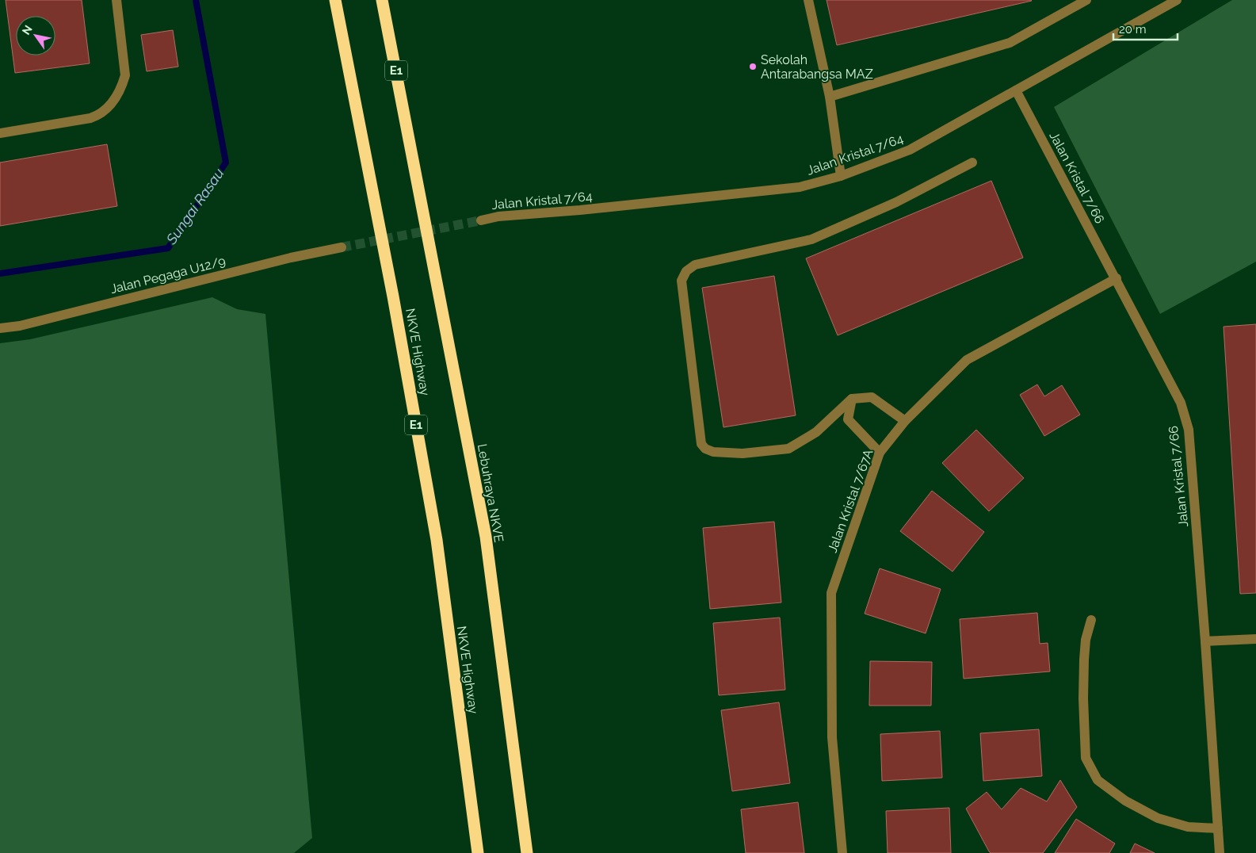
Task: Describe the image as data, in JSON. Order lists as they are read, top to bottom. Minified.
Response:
{"streets":{"highway":["E1","NKVE Highway","Lebuhraya NKVE"],"street":["Jalan Kristal 7/64","Jalan Kristal 7/66","Jalan Pegaga U12/9","Jalan Kristal 7/67A"]},"crossings":[["Jalan Kristal 7/64","Jalan Kristal 7/66"],["Jalan Kristal 7/66","Jalan Kristal 7/67A"]],"water":["Sungai Rasau"],"places":["Sekolah Antarabangsa MAZ"],"scale_bar":"20 m","north":"top left"}
